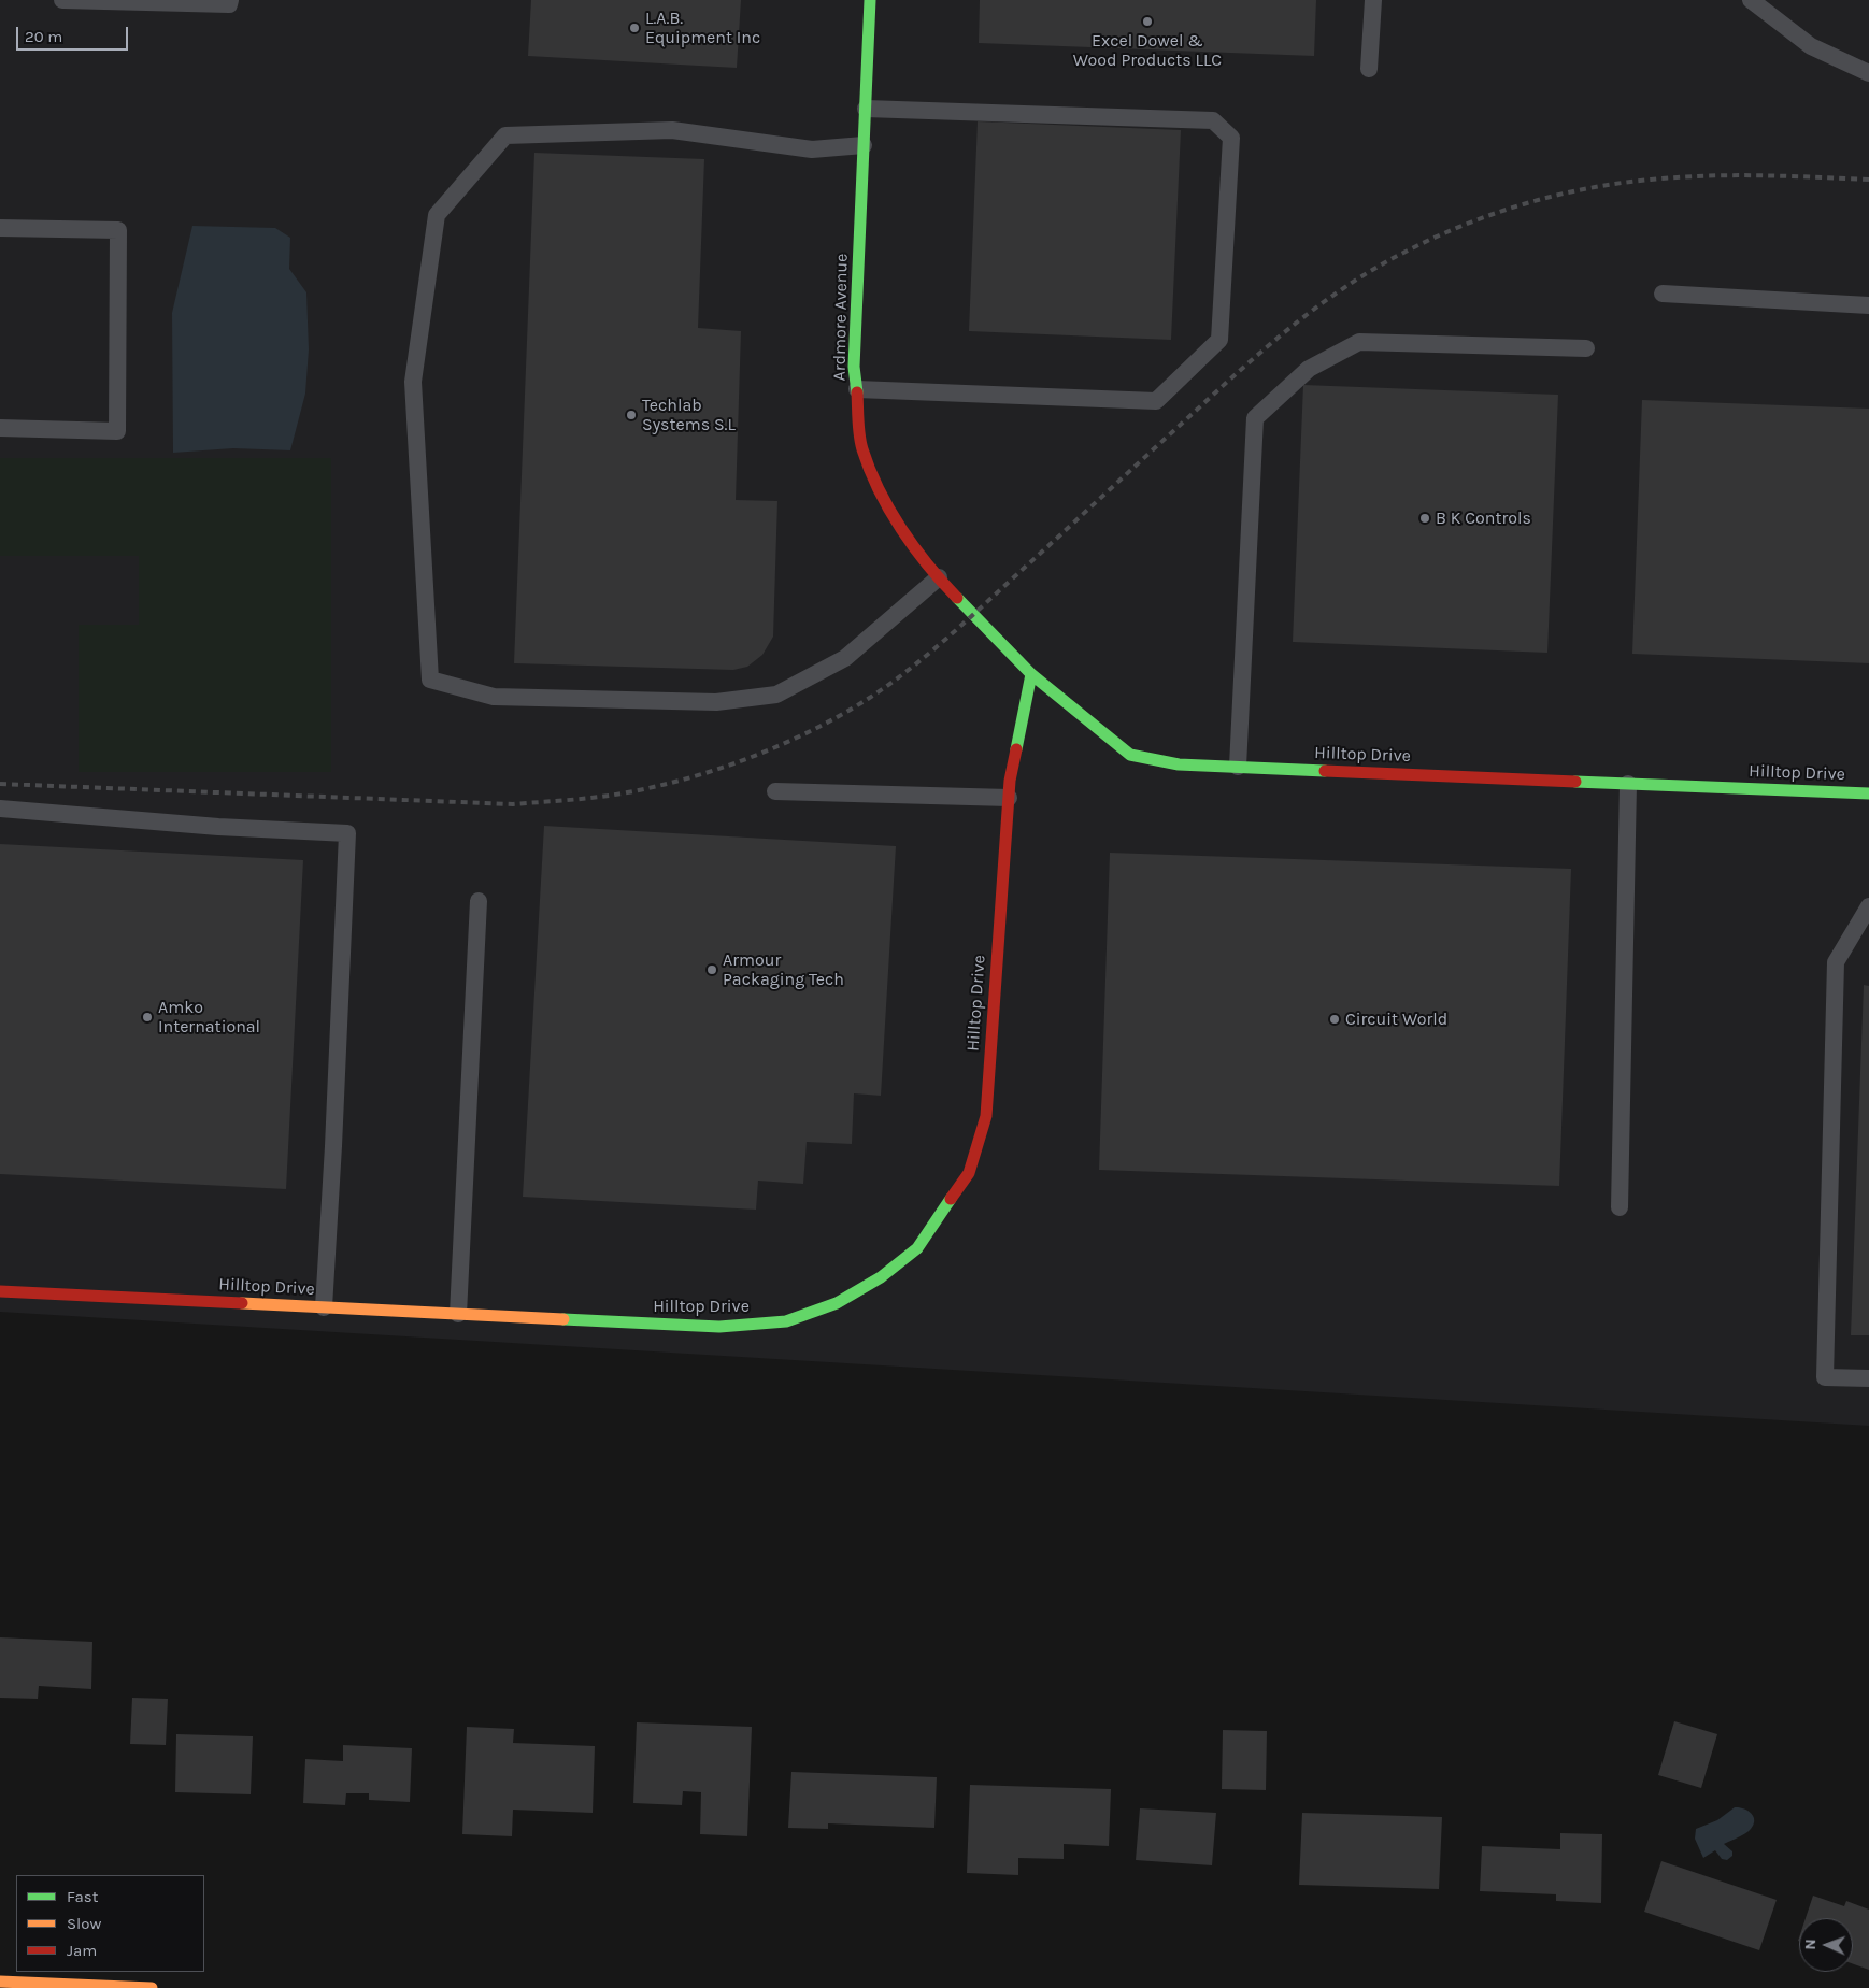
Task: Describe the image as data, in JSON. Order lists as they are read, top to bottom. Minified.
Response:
{"streets":{"street":["Ardmore Avenue","Hilltop Drive"]},"crossings":[["Ardmore Avenue","Hilltop Drive"]],"places":["Excel Dowel & Wood Products LLC","L.A.B. Equipment Inc","Techlab Systems S.L","B K Controls","Armour Packaging Tech","Amko International","Circuit World"],"legend":["Fast","Slow","Jam"],"scale_bar":"20 m","north":"left"}
